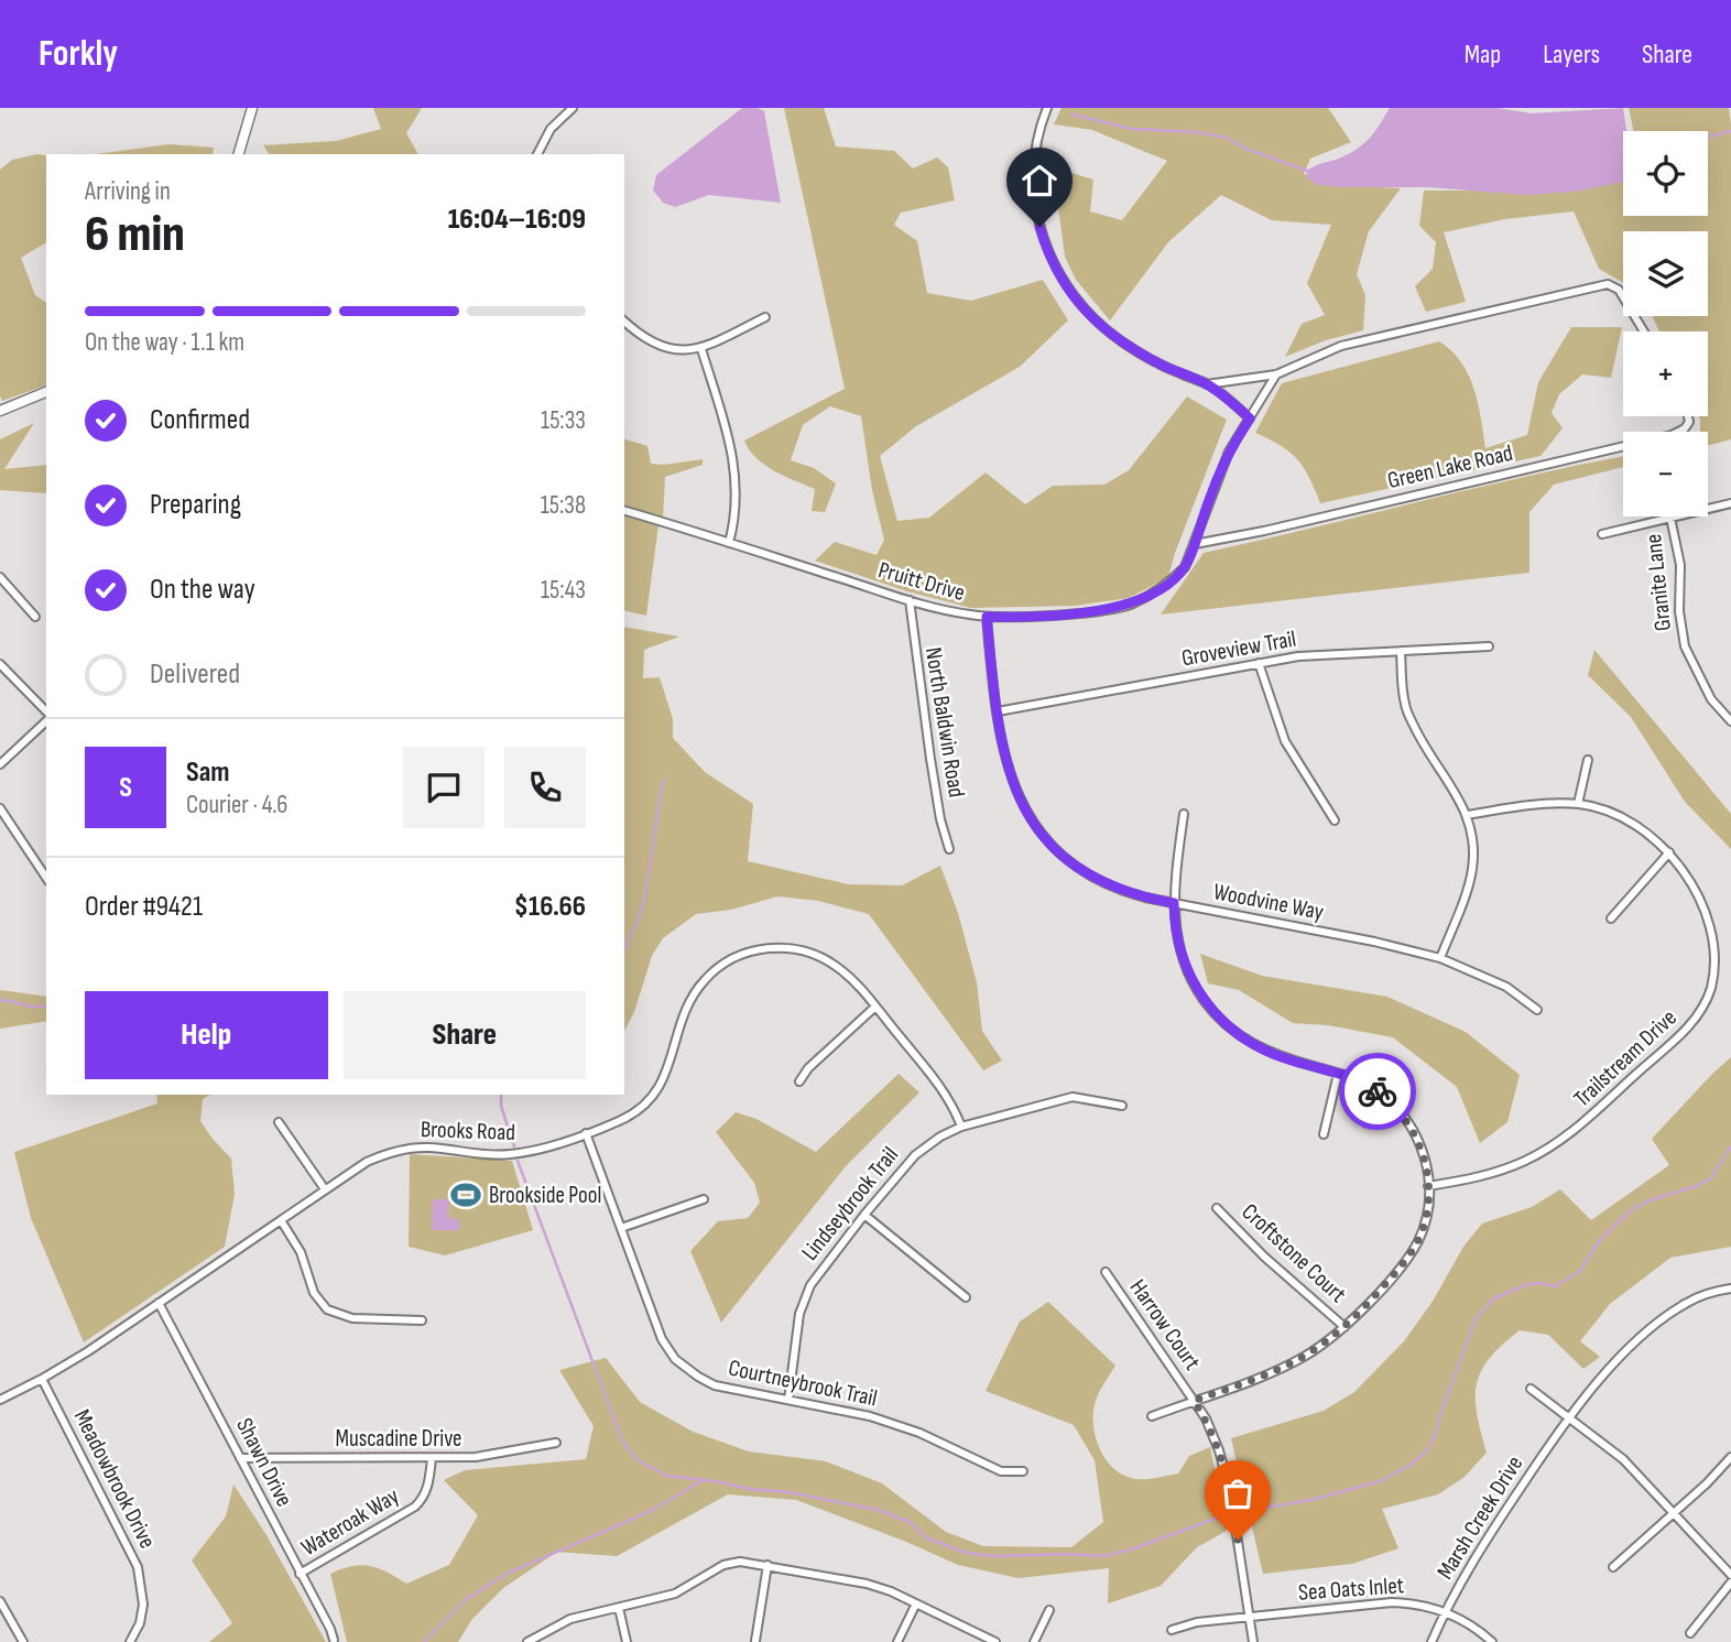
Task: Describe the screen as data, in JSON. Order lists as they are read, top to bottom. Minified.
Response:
{"streets":{"street":["Green Lake Road","Pruitt Drive","Granite Lane","Groveview Trail","North Baldwin Road","Woodvine Way","Trailstream Drive","Brooks Road","Lindseybrook Trail","Croftstone Court","Harrow Court","Courtneybrook Trail","Muscadine Drive","Shawn Drive","Meadowbrook Drive","Marsh Creek Drive","Wateroak Way","Sea Oats Inlet"]},"crossings":[["Green Lake Road","Pruitt Drive"],["Pruitt Drive","North Baldwin Road"],["Pruitt Drive","Woodvine Way"],["Groveview Trail","Woodvine Way"],["Brooks Road","Lindseybrook Trail"],["Brooks Road","Courtneybrook Trail"],["Brooks Road","Shawn Drive"],["Brooks Road","Meadowbrook Drive"],["Lindseybrook Trail","Courtneybrook Trail"],["Harrow Court","Sea Oats Inlet"],["Muscadine Drive","Shawn Drive"],["Muscadine Drive","Wateroak Way"],["Shawn Drive","Wateroak Way"],["Marsh Creek Drive","Sea Oats Inlet"]],"places":{"sports":["Brookside Pool"]},"page":{"header":"Forkly","nav":["Map","Layers","Share"],"map_buttons":["+","−"],"heading":["6 min","Arriving in","16:04–16:09"],"panel":["Sam","Courier · 4.6","Order #9421","$16.66"],"bar":"On the way · 1.1 km","list":[["Confirmed","15:33"],["Preparing","15:38"],["On the way","15:43"],"Delivered"],"round":"S","buttons":["Help","Share"]}}
